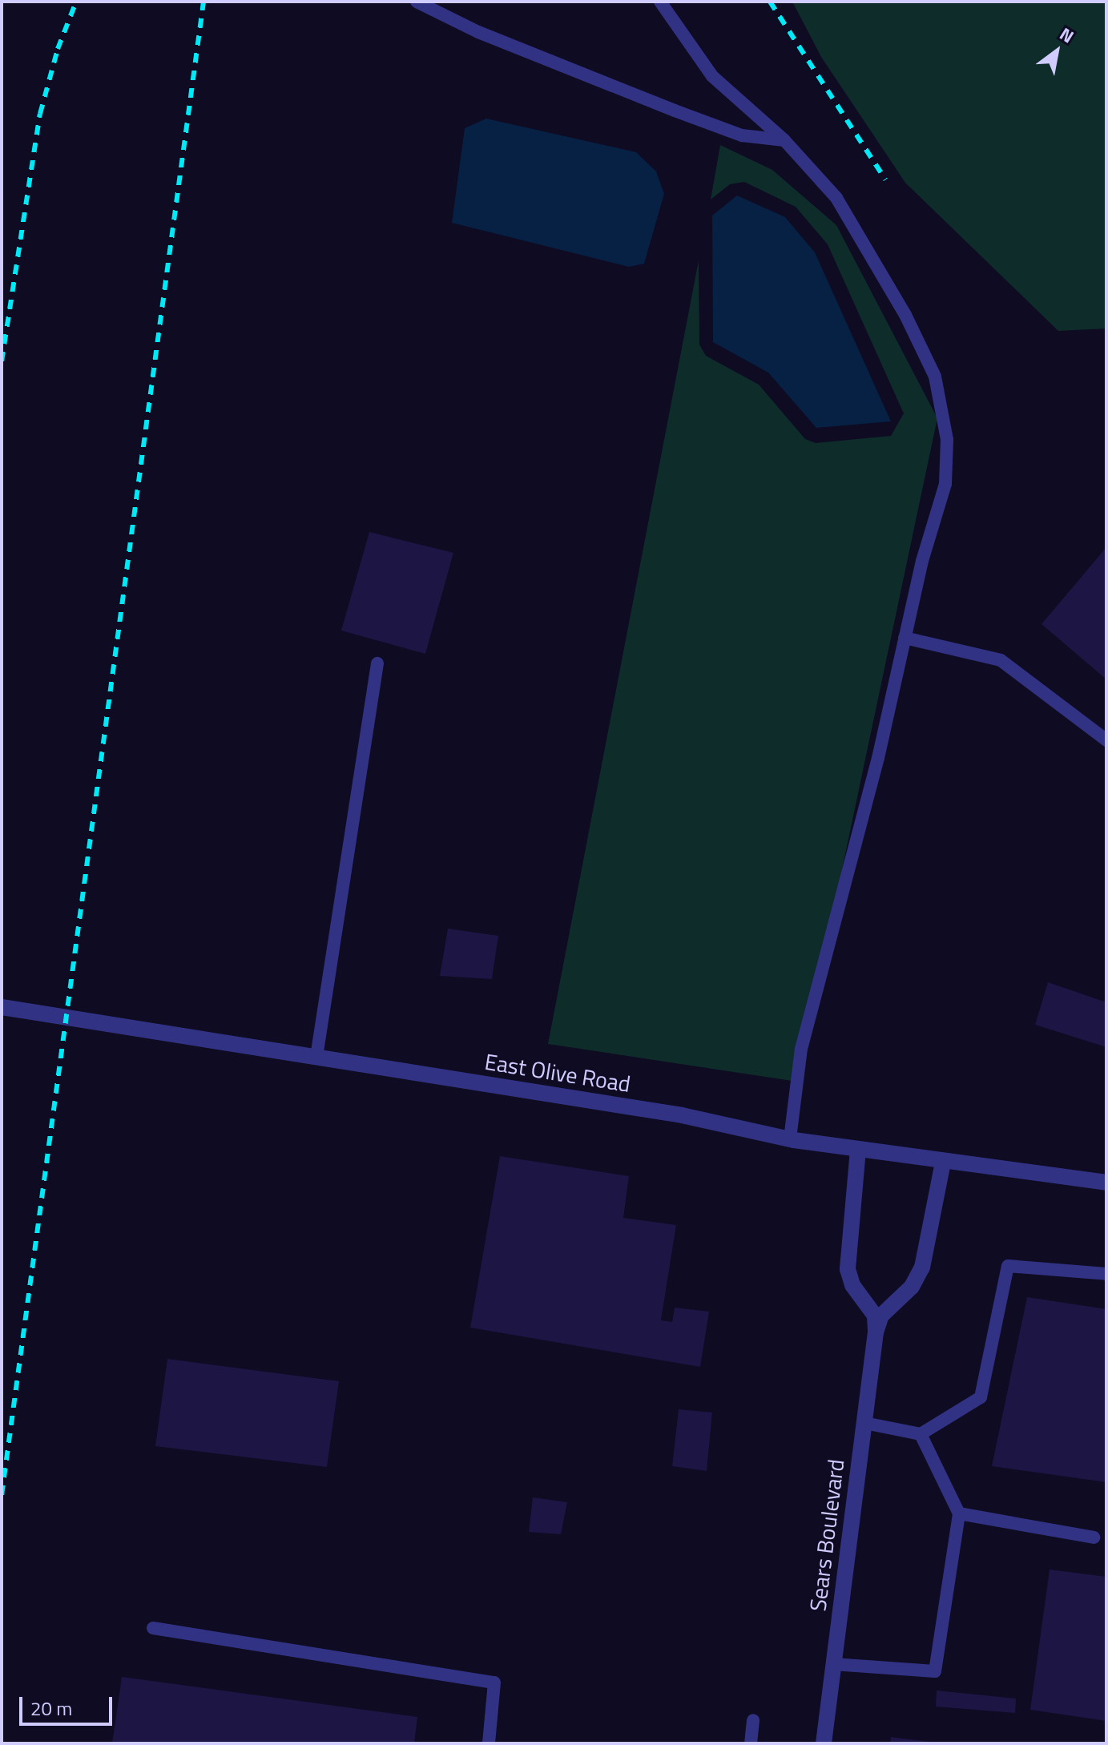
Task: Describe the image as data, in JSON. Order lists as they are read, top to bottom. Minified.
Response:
{"streets":{"street":["East Olive Road","Sears Boulevard"]},"crossings":[["East Olive Road","Sears Boulevard"]],"scale_bar":"20 m","north":"top right"}
